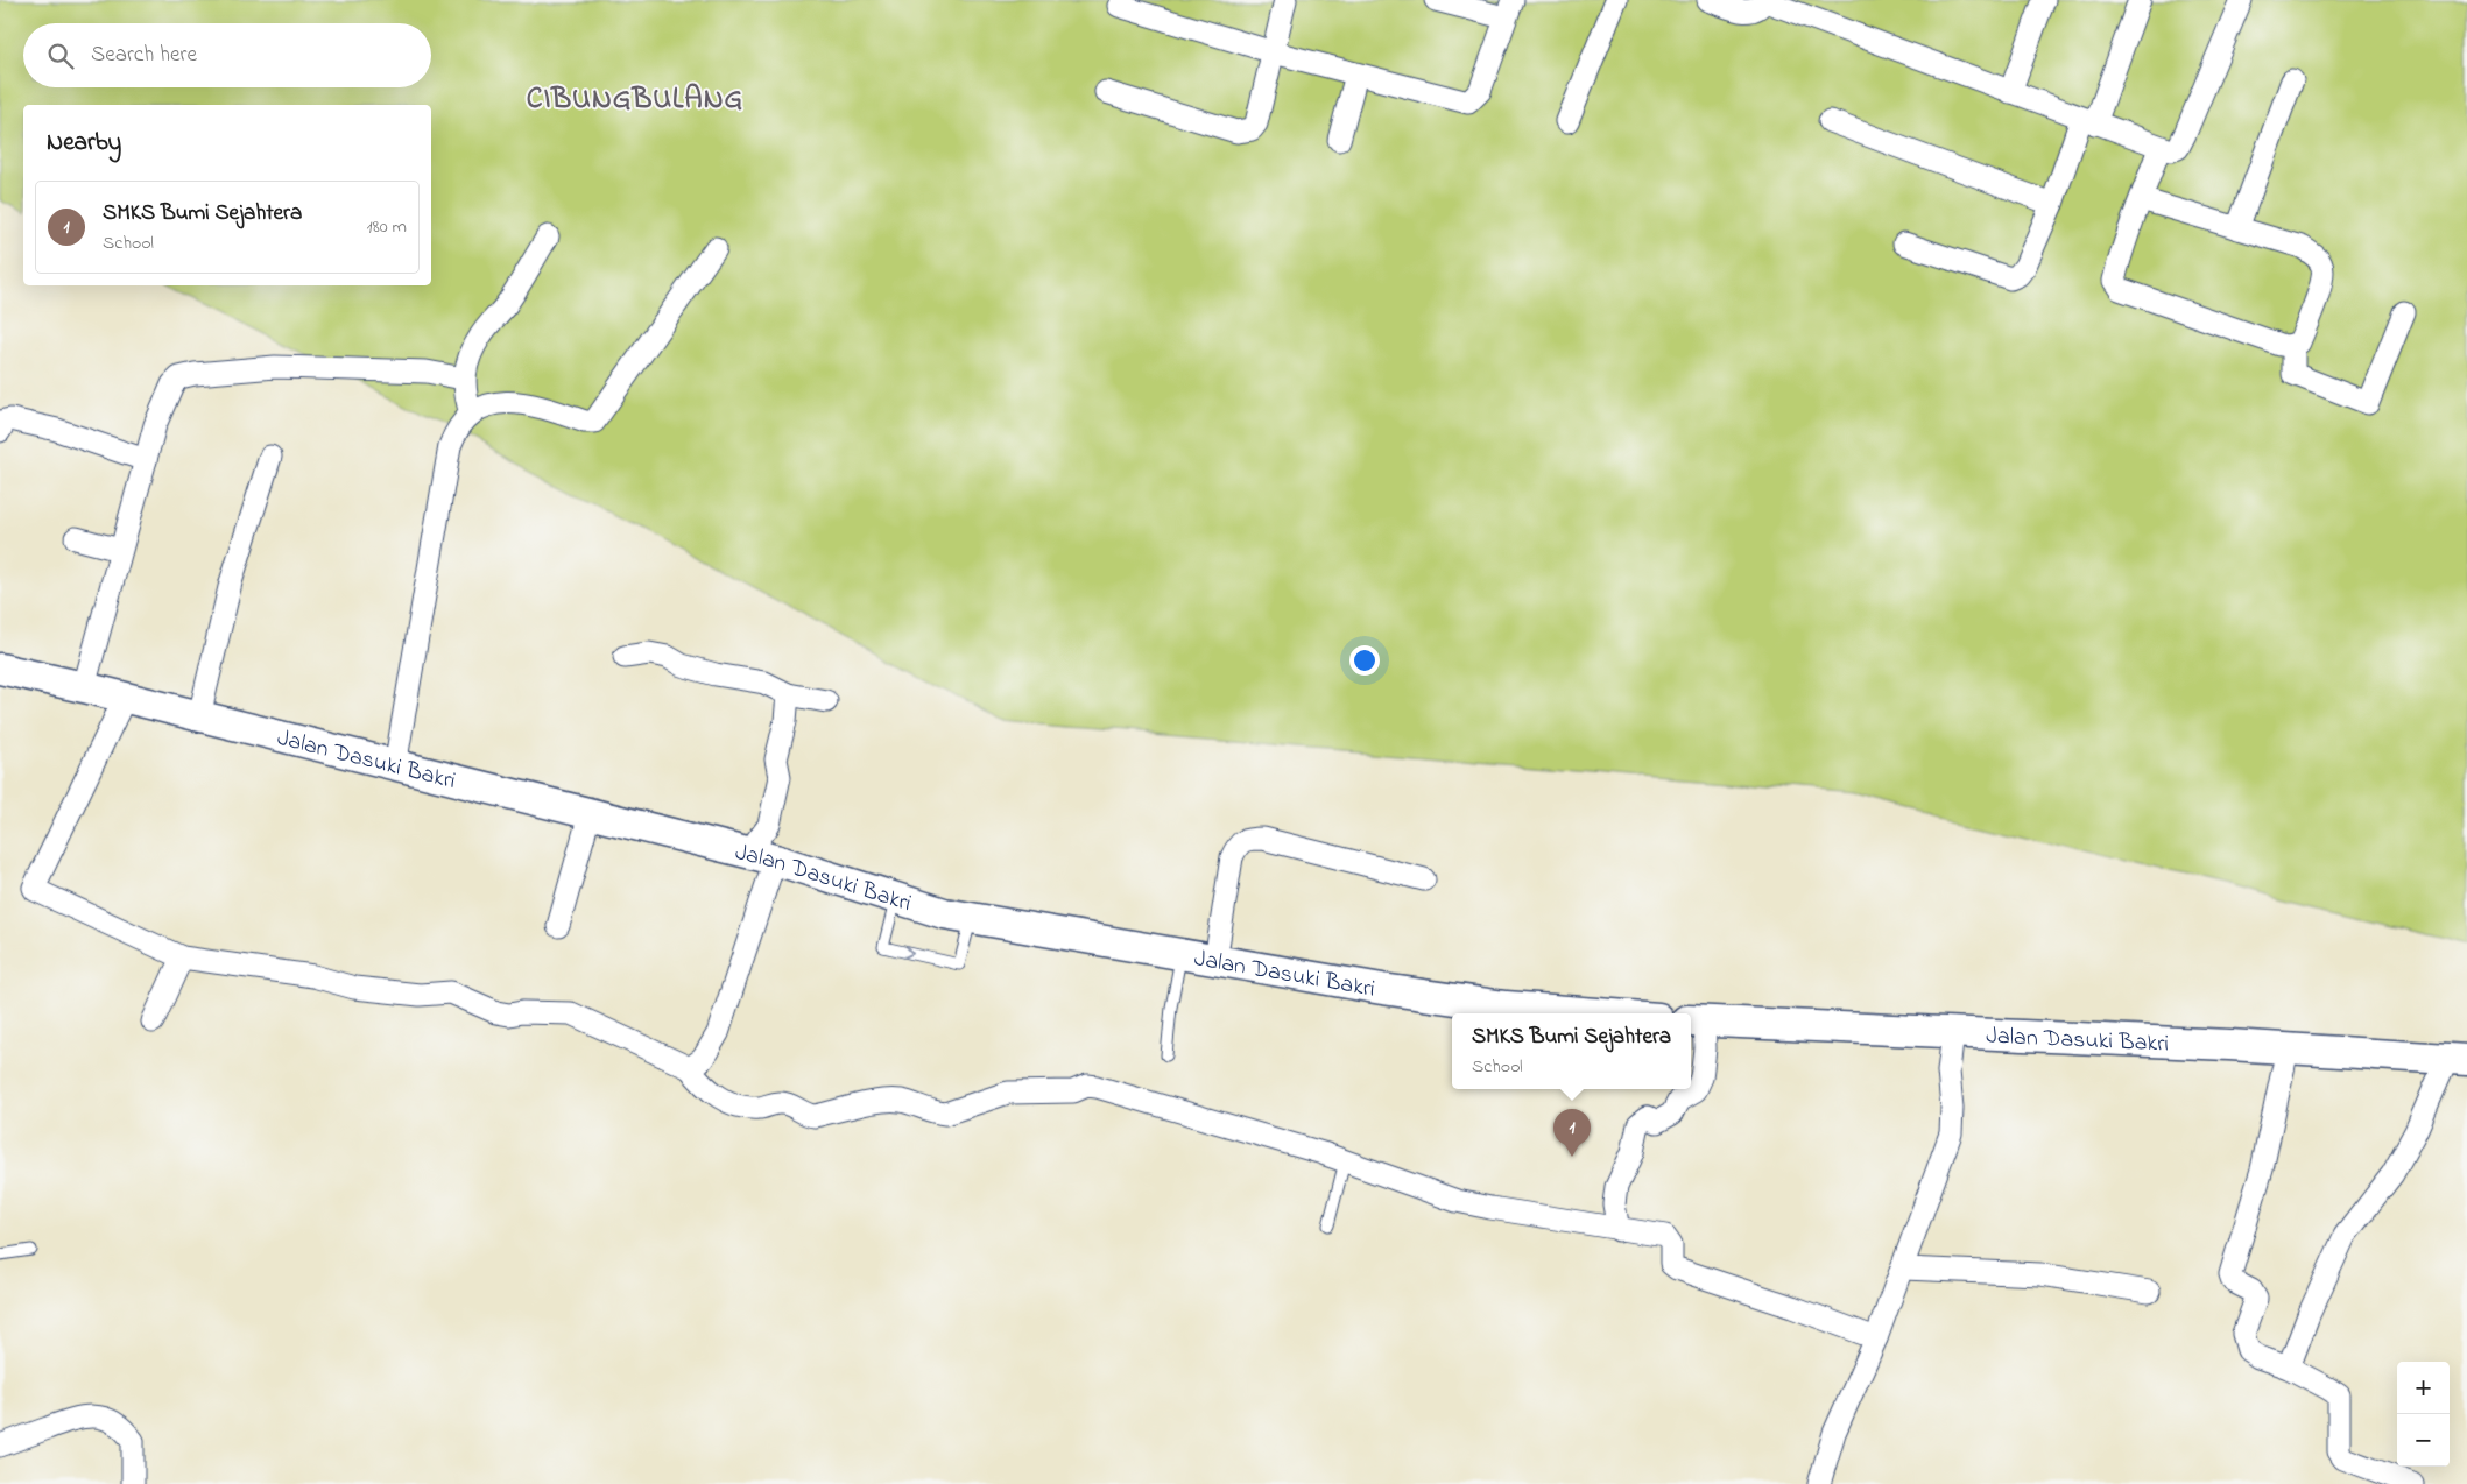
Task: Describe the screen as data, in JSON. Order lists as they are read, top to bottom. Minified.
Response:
{"streets":{"main road":["Jalan Dasuki Bakri"]},"districts":["CIBUNGBULANG"],"page":{"search":"Search here","heading":"Nearby","list":[{"mark":"1","name":"SMKS Bumi Sejahtera","note":"School","value":"180 m"}],"popup":["SMKS Bumi Sejahtera","School"],"pins":"1","map_buttons":["+","−"]}}
